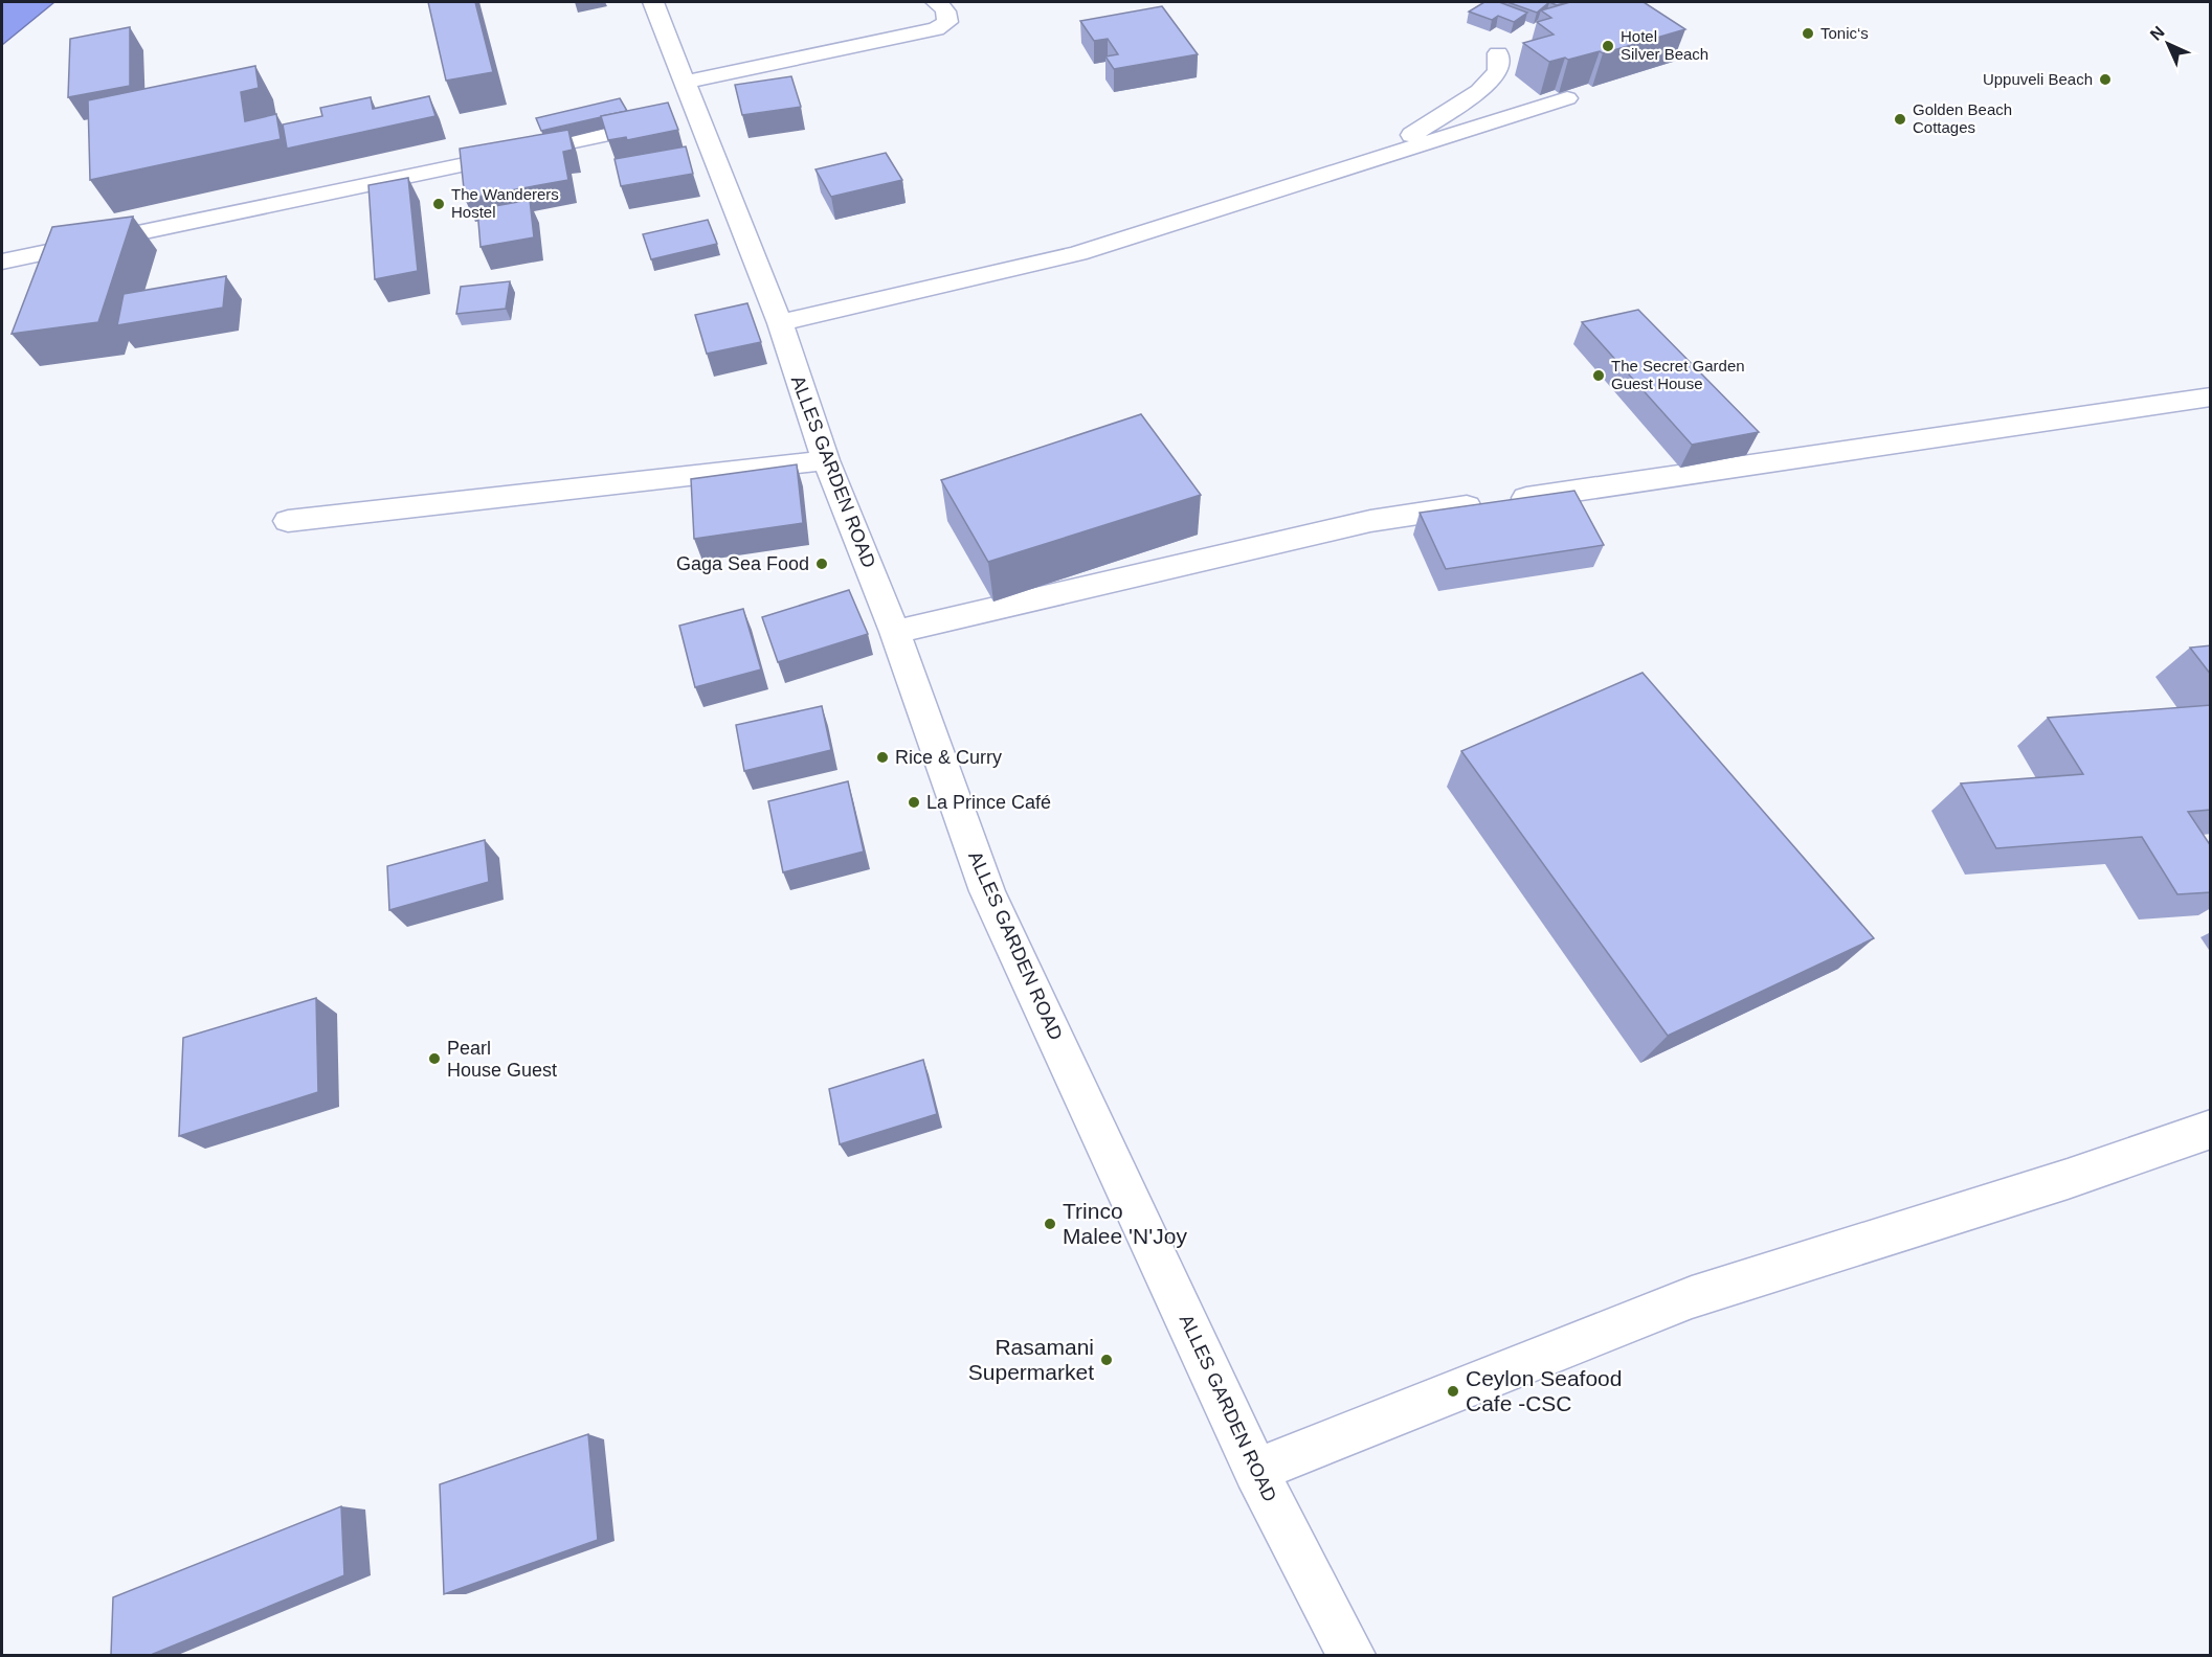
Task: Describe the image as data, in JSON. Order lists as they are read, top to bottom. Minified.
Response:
{"streets":{"street":["ALLES GARDEN ROAD"]},"places":["Tonic‘s","Hotel Silver Beach","Uppuveli Beach","Golden Beach Cottages","The Wanderers Hostel","The Secret Garden Guest House","Gaga Sea Food","Rice & Curry","La Prince Café","Pearl House Guest","Trinco Malee 'N'Joy","Rasamani Supermarket","Ceylon Seafood Cafe -CSC"],"north":"top left"}
